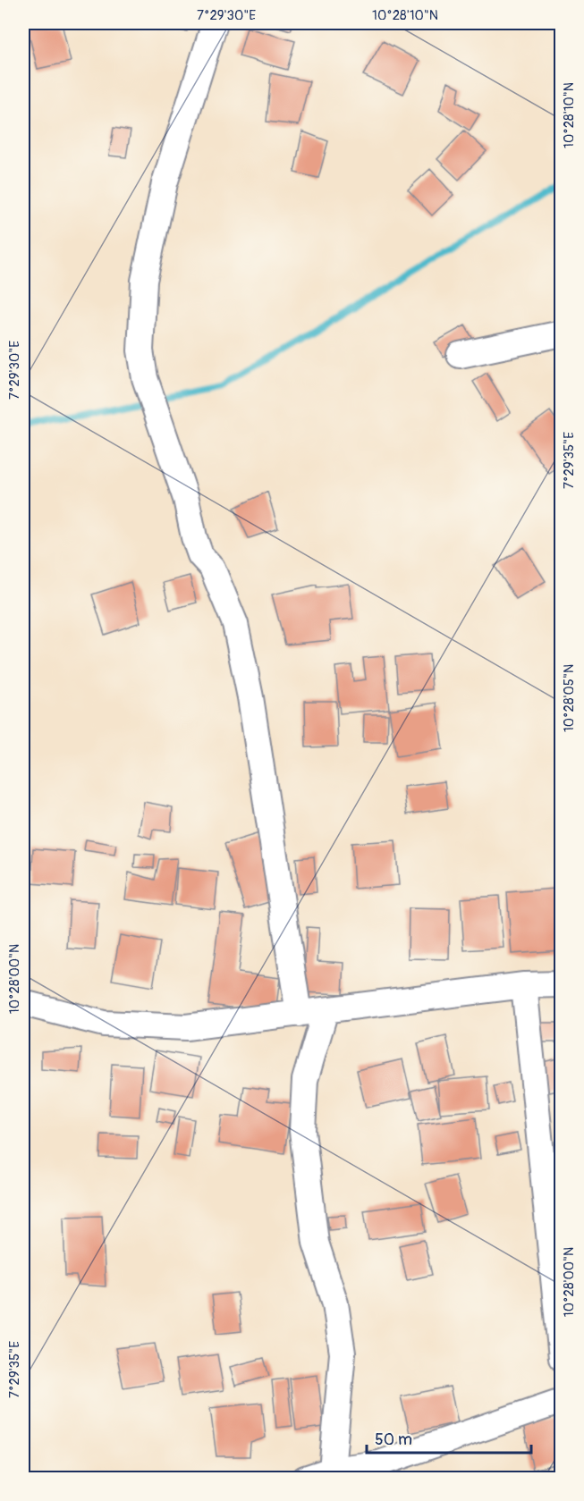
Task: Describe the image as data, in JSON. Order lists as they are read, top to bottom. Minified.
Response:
{"scale_bar":"50 m","coordinates":["7°29'30\"E","10°28'10\"N","7°29'35\"E","10°28'05\"N","10°28'00\"N"]}
